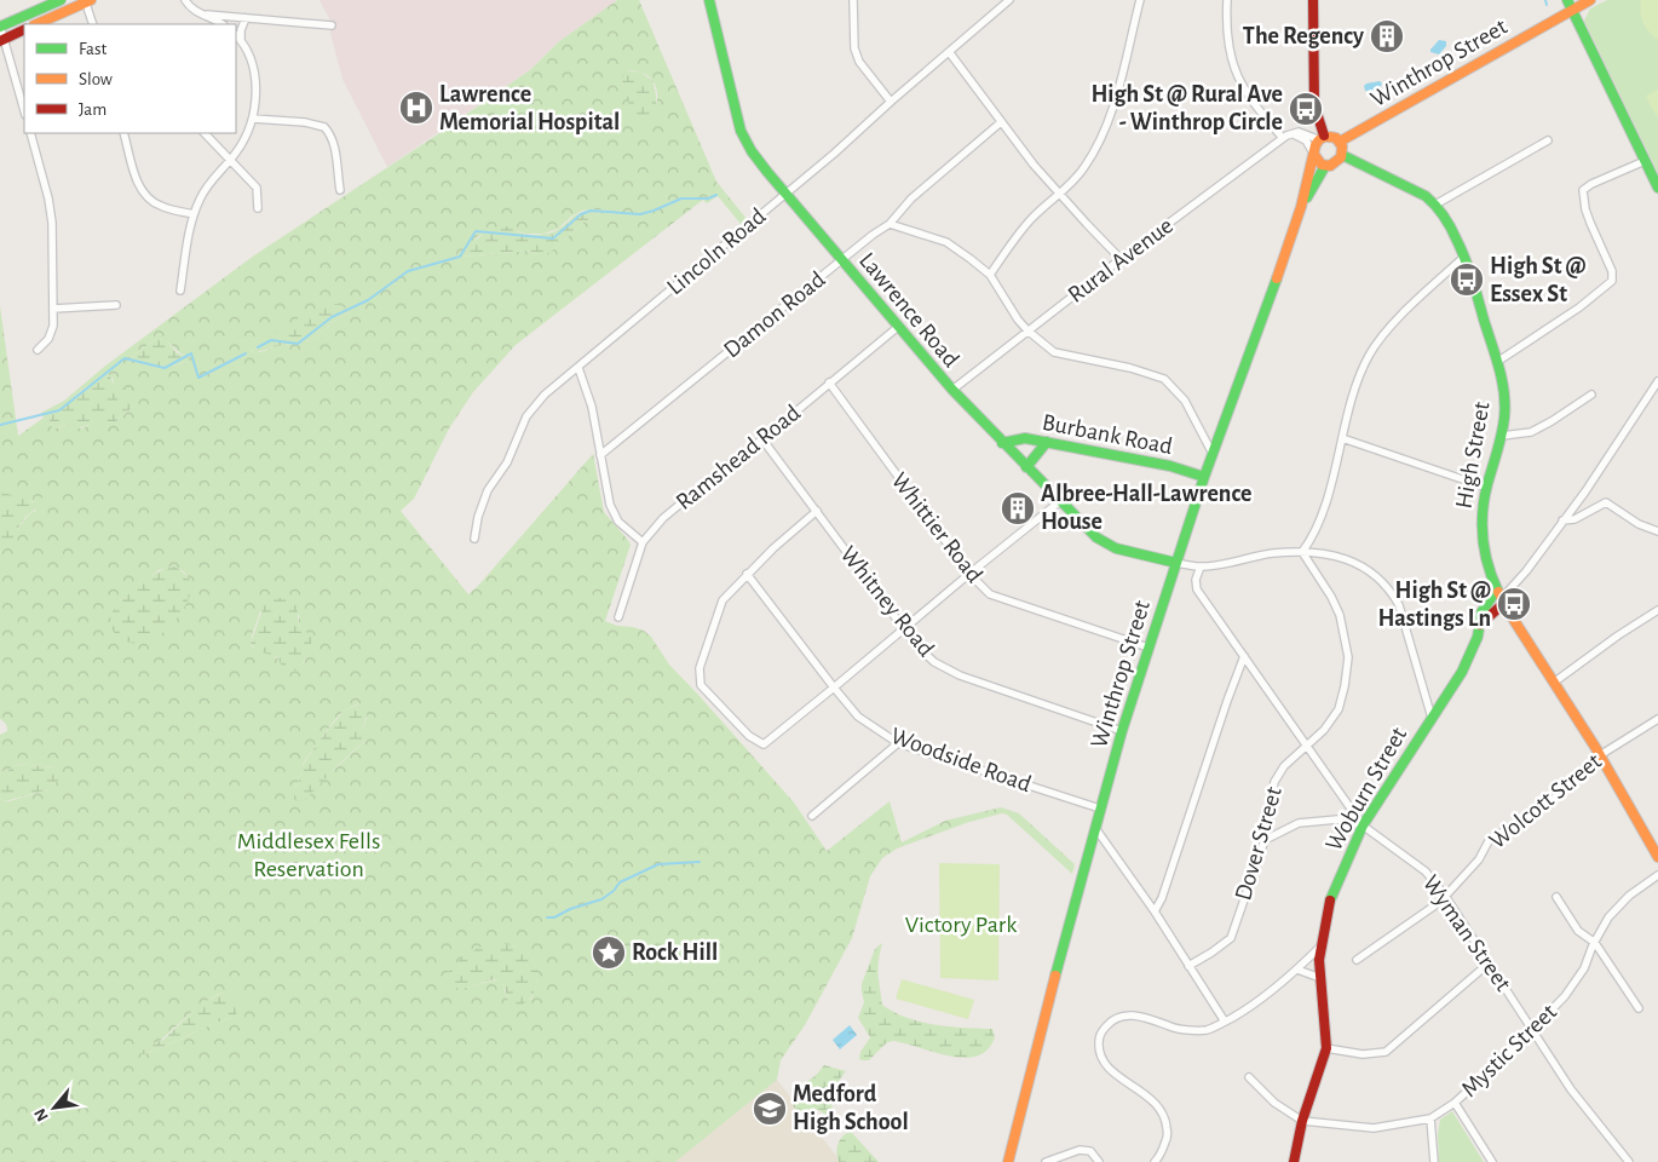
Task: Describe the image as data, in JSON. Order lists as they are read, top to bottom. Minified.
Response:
{"streets":{"main road":["Winthrop Street","Lawrence Road","Burbank Road","High Street","Woburn Street"],"street":["Lincoln Road","Rural Avenue","Damon Road","Ramshead Road","Whittier Road","Whitney Road","Woodside Road","Wolcott Street","Dover Street","Wyman Street","Mystic Street"]},"crossings":[["Winthrop Street","Lawrence Road"],["Winthrop Street","Burbank Road"],["Winthrop Street","High Street"],["Winthrop Street","Whittier Road"],["Winthrop Street","Whitney Road"],["Winthrop Street","Woodside Road"],["Lincoln Road","Lawrence Road"],["Rural Avenue","Lawrence Road"],["Lawrence Road","Damon Road"],["Lawrence Road","Burbank Road"],["Lawrence Road","Ramshead Road"],["High Street","Woburn Street"],["High Street","Wolcott Street"],["Ramshead Road","Whittier Road"],["Ramshead Road","Whitney Road"],["Woburn Street","Wyman Street"],["Woburn Street","Mystic Street"],["Wolcott Street","Wyman Street"],["Dover Street","Wyman Street"],["Wyman Street","Mystic Street"]],"parks":["Middlesex Fells Reservation","Victory Park"],"places":{"building":["The Regency","Albree-Hall-Lawrence House"],"hospital":["Lawrence Memorial Hospital"],"bus stop":["High St @ Rural Ave - Winthrop Circle","High St @ Essex St","High St @ Hastings Ln"],"place":["Rock Hill"],"school or university":["Medford High School"]},"legend":["Fast","Slow","Jam"],"north":"bottom left"}
